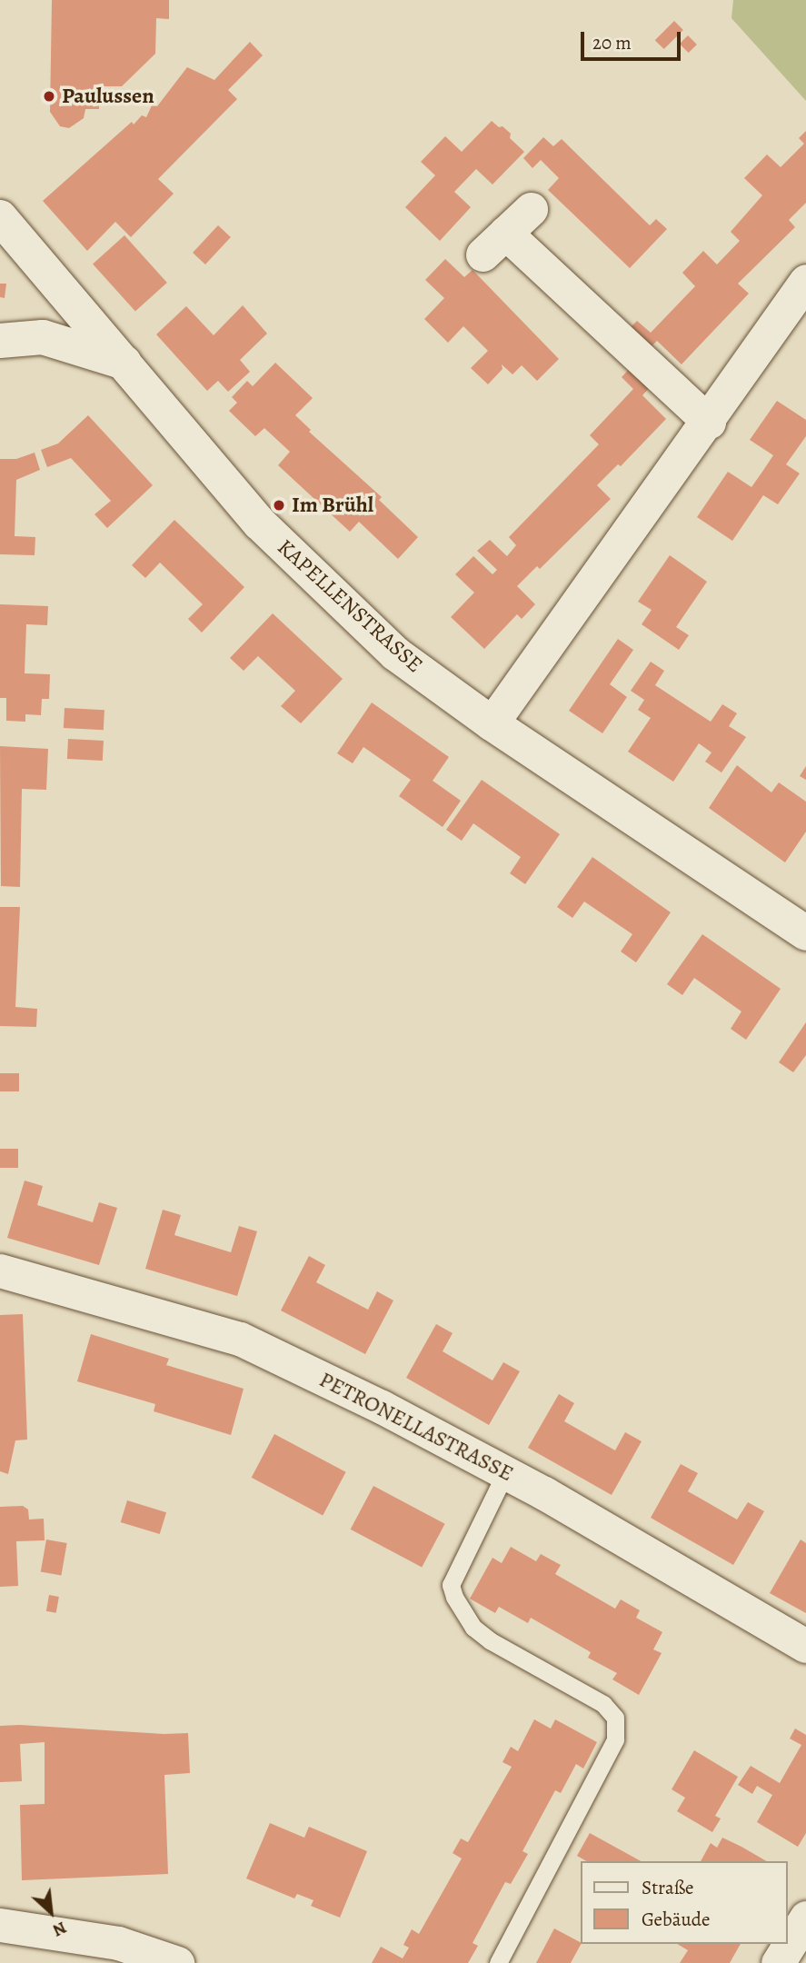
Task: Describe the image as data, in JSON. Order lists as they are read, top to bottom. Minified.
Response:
{"streets":{"street":["KAPELLENSTRASSE","PETRONELLASTRASSE"]},"places":["Paulussen","Im Brühl"],"legend":["Straße","Gebäude"],"scale_bar":"20 m","north":"bottom right"}
